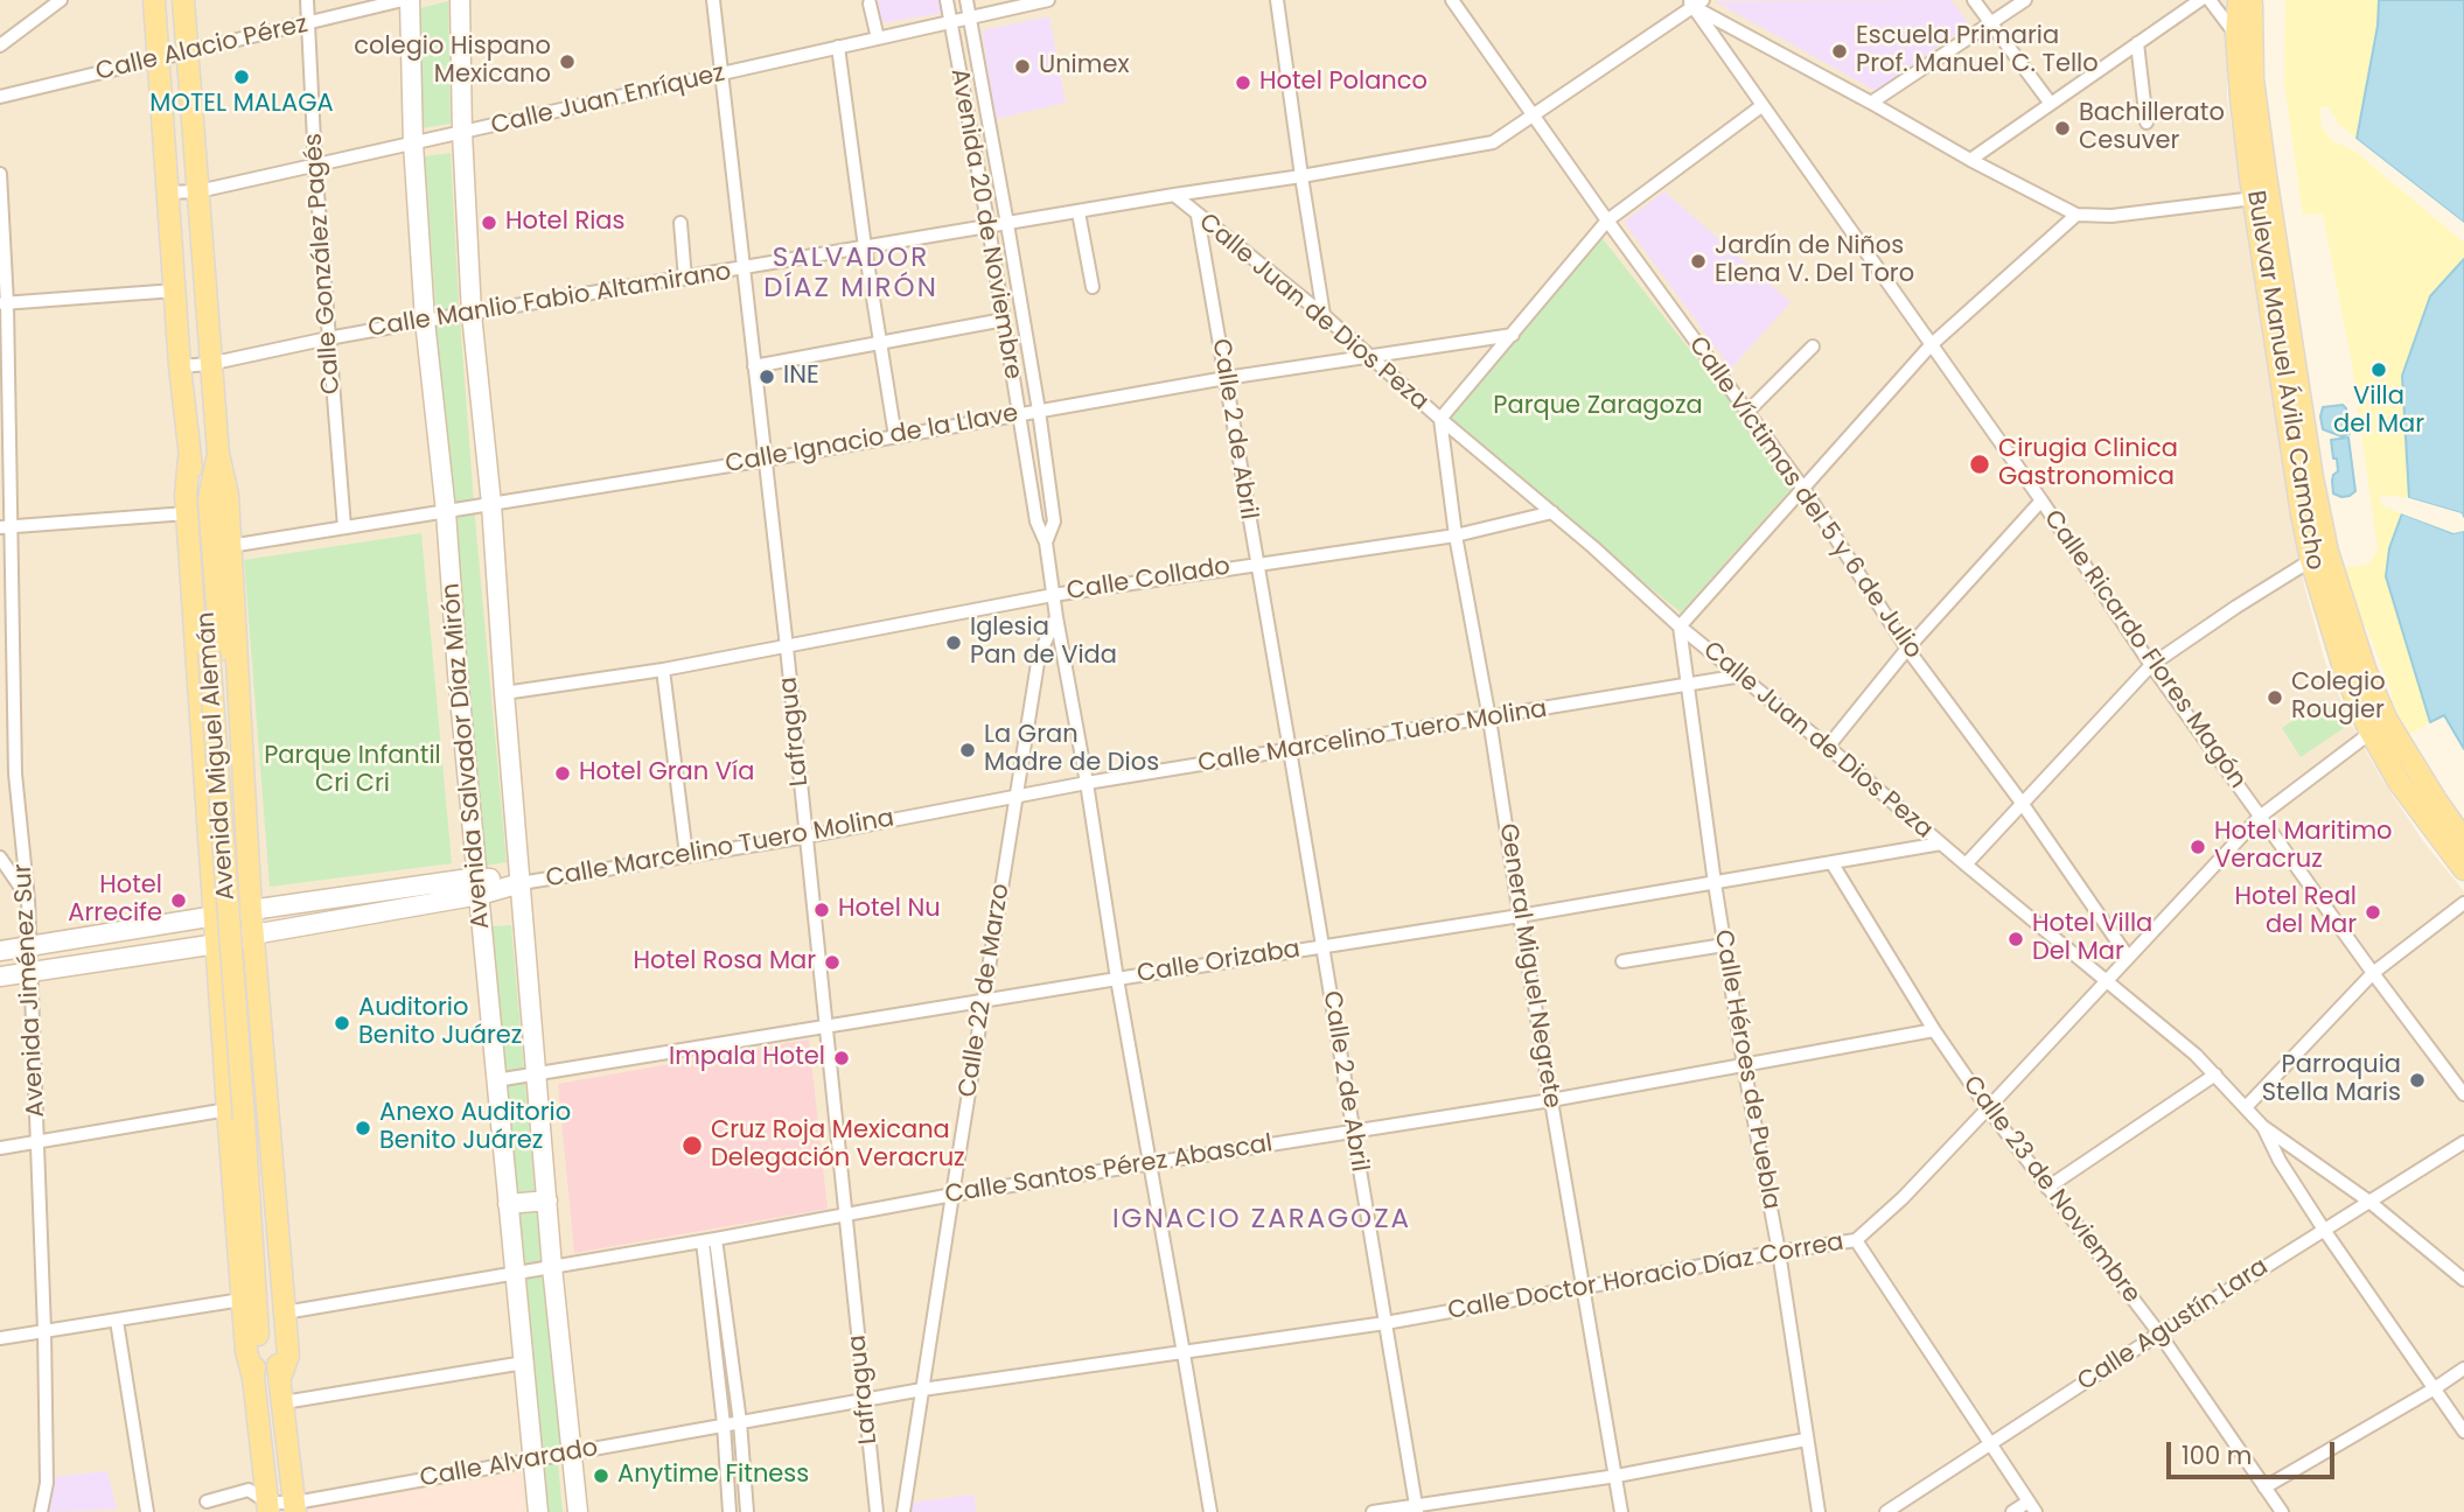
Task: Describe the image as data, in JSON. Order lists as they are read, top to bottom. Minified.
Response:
{"streets":{"main road":["Bulevar Manuel Ávila Camacho","Calle Marcelino Tuero Molina","Avenida Miguel Alemán","Avenida Salvador Díaz Mirón"],"street":["Calle Alacio Pérez","Calle Juan Enríquez","Avenida 20 de Noviembre","Calle González Pagés","Calle Manlio Fabio Altamirano","Calle Juan de Dios Peza","Calle 2 de Abril","Calle Ignacio de la Llave","Calle Víctimas del 5 y 6 de Julio","Calle Collado","Calle Ricardo Flores Magón","Lafragua","Calle Orizaba","General Miguel Negrete","Avenida Jiménez Sur","Calle 22 de Marzo","Calle Héroes de Puebla","Calle Santos Pérez Abascal","Calle 23 de Noviembre","Calle Doctor Horacio Díaz Correa","Calle Agustín Lara","Calle Alvarado"]},"crossings":[["Calle Alacio Pérez","Calle González Pagés"],["Calle Alacio Pérez","Avenida Miguel Alemán"],["Calle Juan Enríquez","Avenida 20 de Noviembre"],["Calle Juan Enríquez","Calle González Pagés"],["Calle Juan Enríquez","Lafragua"],["Calle Juan Enríquez","Avenida Miguel Alemán"],["Calle Juan Enríquez","Avenida Salvador Díaz Mirón"],["Avenida 20 de Noviembre","Calle Manlio Fabio Altamirano"],["Avenida 20 de Noviembre","Calle Ignacio de la Llave"],["Avenida 20 de Noviembre","Calle Collado"],["Avenida 20 de Noviembre","Calle Marcelino Tuero Molina"],["Avenida 20 de Noviembre","Calle Orizaba"],["Avenida 20 de Noviembre","Calle 22 de Marzo"],["Avenida 20 de Noviembre","Calle Santos Pérez Abascal"],["Avenida 20 de Noviembre","Calle Doctor Horacio Díaz Correa"],["Calle González Pagés","Calle Manlio Fabio Altamirano"],["Calle González Pagés","Calle Ignacio de la Llave"],["Calle Manlio Fabio Altamirano","Calle Juan de Dios Peza"],["Calle Manlio Fabio Altamirano","Calle Víctimas del 5 y 6 de Julio"],["Calle Manlio Fabio Altamirano","Calle Ricardo Flores Magón"],["Calle Manlio Fabio Altamirano","Lafragua"],["Calle Manlio Fabio Altamirano","Avenida Miguel Alemán"],["Calle Manlio Fabio Altamirano","Avenida Salvador Díaz Mirón"],["Calle Juan de Dios Peza","Calle 2 de Abril"],["Calle Juan de Dios Peza","Calle Ignacio de la Llave"],["Calle Juan de Dios Peza","Calle Collado"],["Calle Juan de Dios Peza","Calle Marcelino Tuero Molina"],["Calle Juan de Dios Peza","Calle Orizaba"],["Calle Juan de Dios Peza","General Miguel Negrete"],["Calle Juan de Dios Peza","Calle Héroes de Puebla"],["Calle Juan de Dios Peza","Calle Doctor Horacio Díaz Correa"],["Calle Juan de Dios Peza","Calle Agustín Lara"],["Bulevar Manuel Ávila Camacho","Calle Doctor Horacio Díaz Correa"],["Calle 2 de Abril","Calle Ignacio de la Llave"],["Calle 2 de Abril","Calle Collado"],["Calle 2 de Abril","Calle Marcelino Tuero Molina"],["Calle 2 de Abril","Calle Orizaba"],["Calle 2 de Abril","Calle Santos Pérez Abascal"],["Calle 2 de Abril","Calle Doctor Horacio Díaz Correa"],["Calle Ignacio de la Llave","Lafragua"],["Calle Ignacio de la Llave","Avenida Salvador Díaz Mirón"],["Calle Víctimas del 5 y 6 de Julio","Calle Doctor Horacio Díaz Correa"],["Calle Collado","Lafragua"],["Calle Collado","Avenida Salvador Díaz Mirón"],["Calle Collado","General Miguel Negrete"],["Calle Ricardo Flores Magón","Calle Doctor Horacio Díaz Correa"],["Lafragua","Calle Marcelino Tuero Molina"],["Lafragua","Calle Orizaba"],["Lafragua","Calle Santos Pérez Abascal"],["Lafragua","Calle Doctor Horacio Díaz Correa"],["Lafragua","Calle Alvarado"],["Calle Marcelino Tuero Molina","Avenida Salvador Díaz Mirón"],["Calle Marcelino Tuero Molina","General Miguel Negrete"],["Calle Marcelino Tuero Molina","Avenida Jiménez Sur"],["Calle Marcelino Tuero Molina","Calle 22 de Marzo"],["Calle Marcelino Tuero Molina","Calle Héroes de Puebla"],["Avenida Miguel Alemán","Calle Alvarado"],["Avenida Salvador Díaz Mirón","Calle Orizaba"],["Avenida Salvador Díaz Mirón","Calle Santos Pérez Abascal"],["Avenida Salvador Díaz Mirón","Calle Alvarado"],["Calle Orizaba","General Miguel Negrete"],["Calle Orizaba","Calle 22 de Marzo"],["Calle Orizaba","Calle Héroes de Puebla"],["Calle Orizaba","Calle 23 de Noviembre"],["General Miguel Negrete","Calle Santos Pérez Abascal"],["General Miguel Negrete","Calle Doctor Horacio Díaz Correa"],["Calle 22 de Marzo","Calle Santos Pérez Abascal"],["Calle 22 de Marzo","Calle Doctor Horacio Díaz Correa"],["Calle Héroes de Puebla","Calle Santos Pérez Abascal"],["Calle Héroes de Puebla","Calle Doctor Horacio Díaz Correa"],["Calle Santos Pérez Abascal","Calle 23 de Noviembre"],["Calle 23 de Noviembre","Calle Doctor Horacio Díaz Correa"],["Calle 23 de Noviembre","Calle Agustín Lara"],["Calle Doctor Horacio Díaz Correa","Calle Alvarado"]],"districts":["SALVADOR DÍAZ MIRÓN","IGNACIO ZARAGOZA"],"parks":["Parque Zaragoza","Parque Infantil Cri Cri"],"places":["Escuela Primaria Prof. Manuel C. Tello","colegio Hispano Mexicano","Unimex","MOTEL MALAGA","Hotel Polanco","Bachillerato Cesuver","Hotel Rias","Jardín de Niños Elena V. Del Toro","Villa del Mar","INE","Cirugia Clinica Gastronomica","Iglesia Pan de Vida","Colegio Rougier","La Gran Madre de Dios","Hotel Gran Vía","Hotel Maritimo Veracruz","Hotel Arrecife","Hotel Nu","Hotel Real del Mar","Hotel Villa Del Mar","Hotel Rosa Mar","Auditorio Benito Juárez","Impala Hotel","Parroquia Stella Maris","Anexo Auditorio Benito Juárez","Cruz Roja Mexicana Delegación Veracruz","Anytime Fitness"],"scale_bar":"100 m"}
